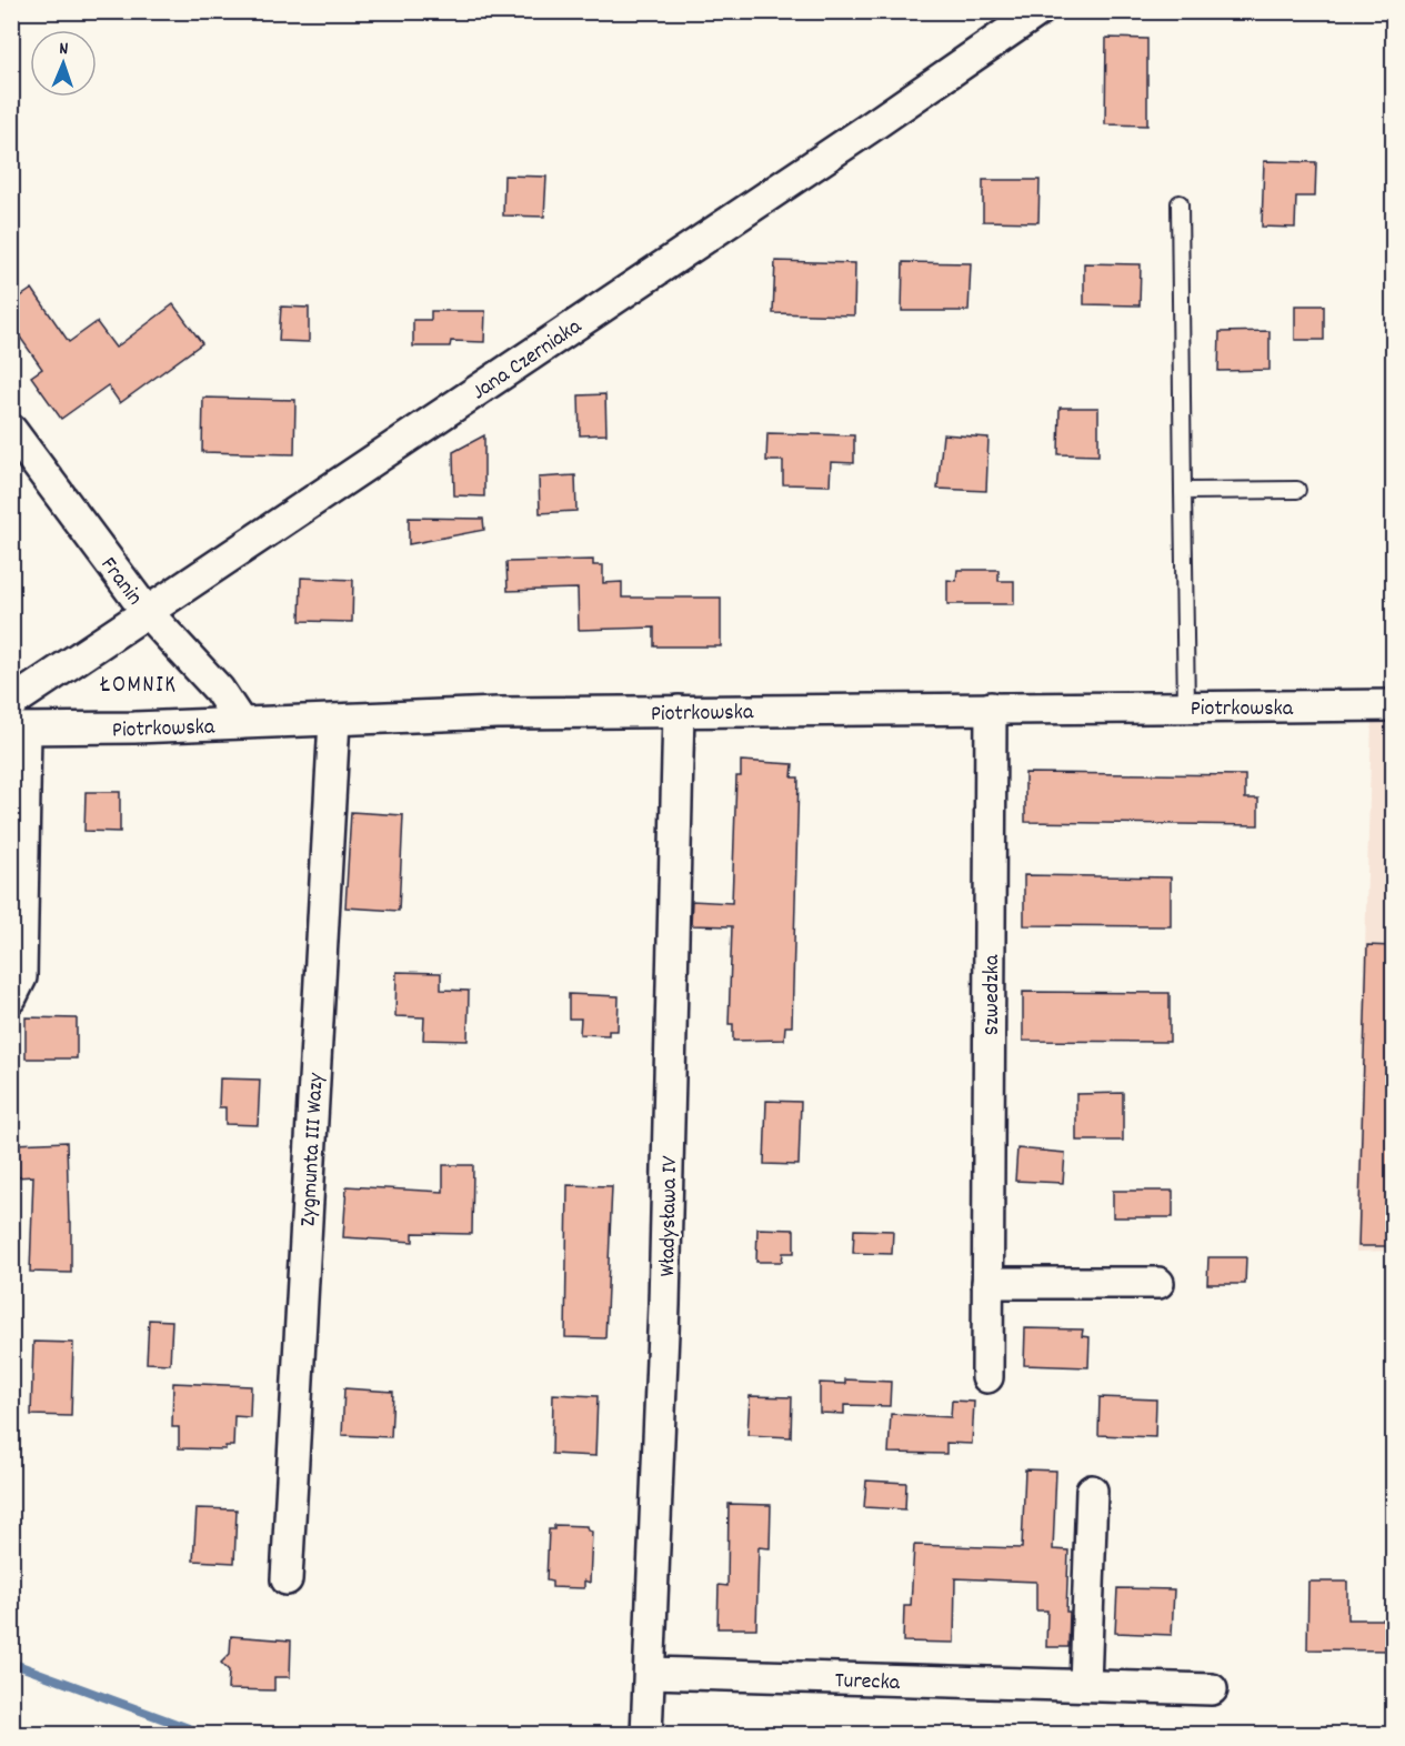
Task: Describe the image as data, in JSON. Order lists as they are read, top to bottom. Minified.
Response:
{"streets":{"street":["Jana Czerniaka","Franin","Piotrkowska","Szwedzka","Zygmunta III Wazy","Władysława IV","Turecka"]},"crossings":[["Jana Czerniaka","Franin"],["Franin","Piotrkowska"],["Piotrkowska","Szwedzka"],["Piotrkowska","Zygmunta III Wazy"],["Piotrkowska","Władysława IV"],["Władysława IV","Turecka"]],"districts":["ŁOMNIK"],"north":"top"}
